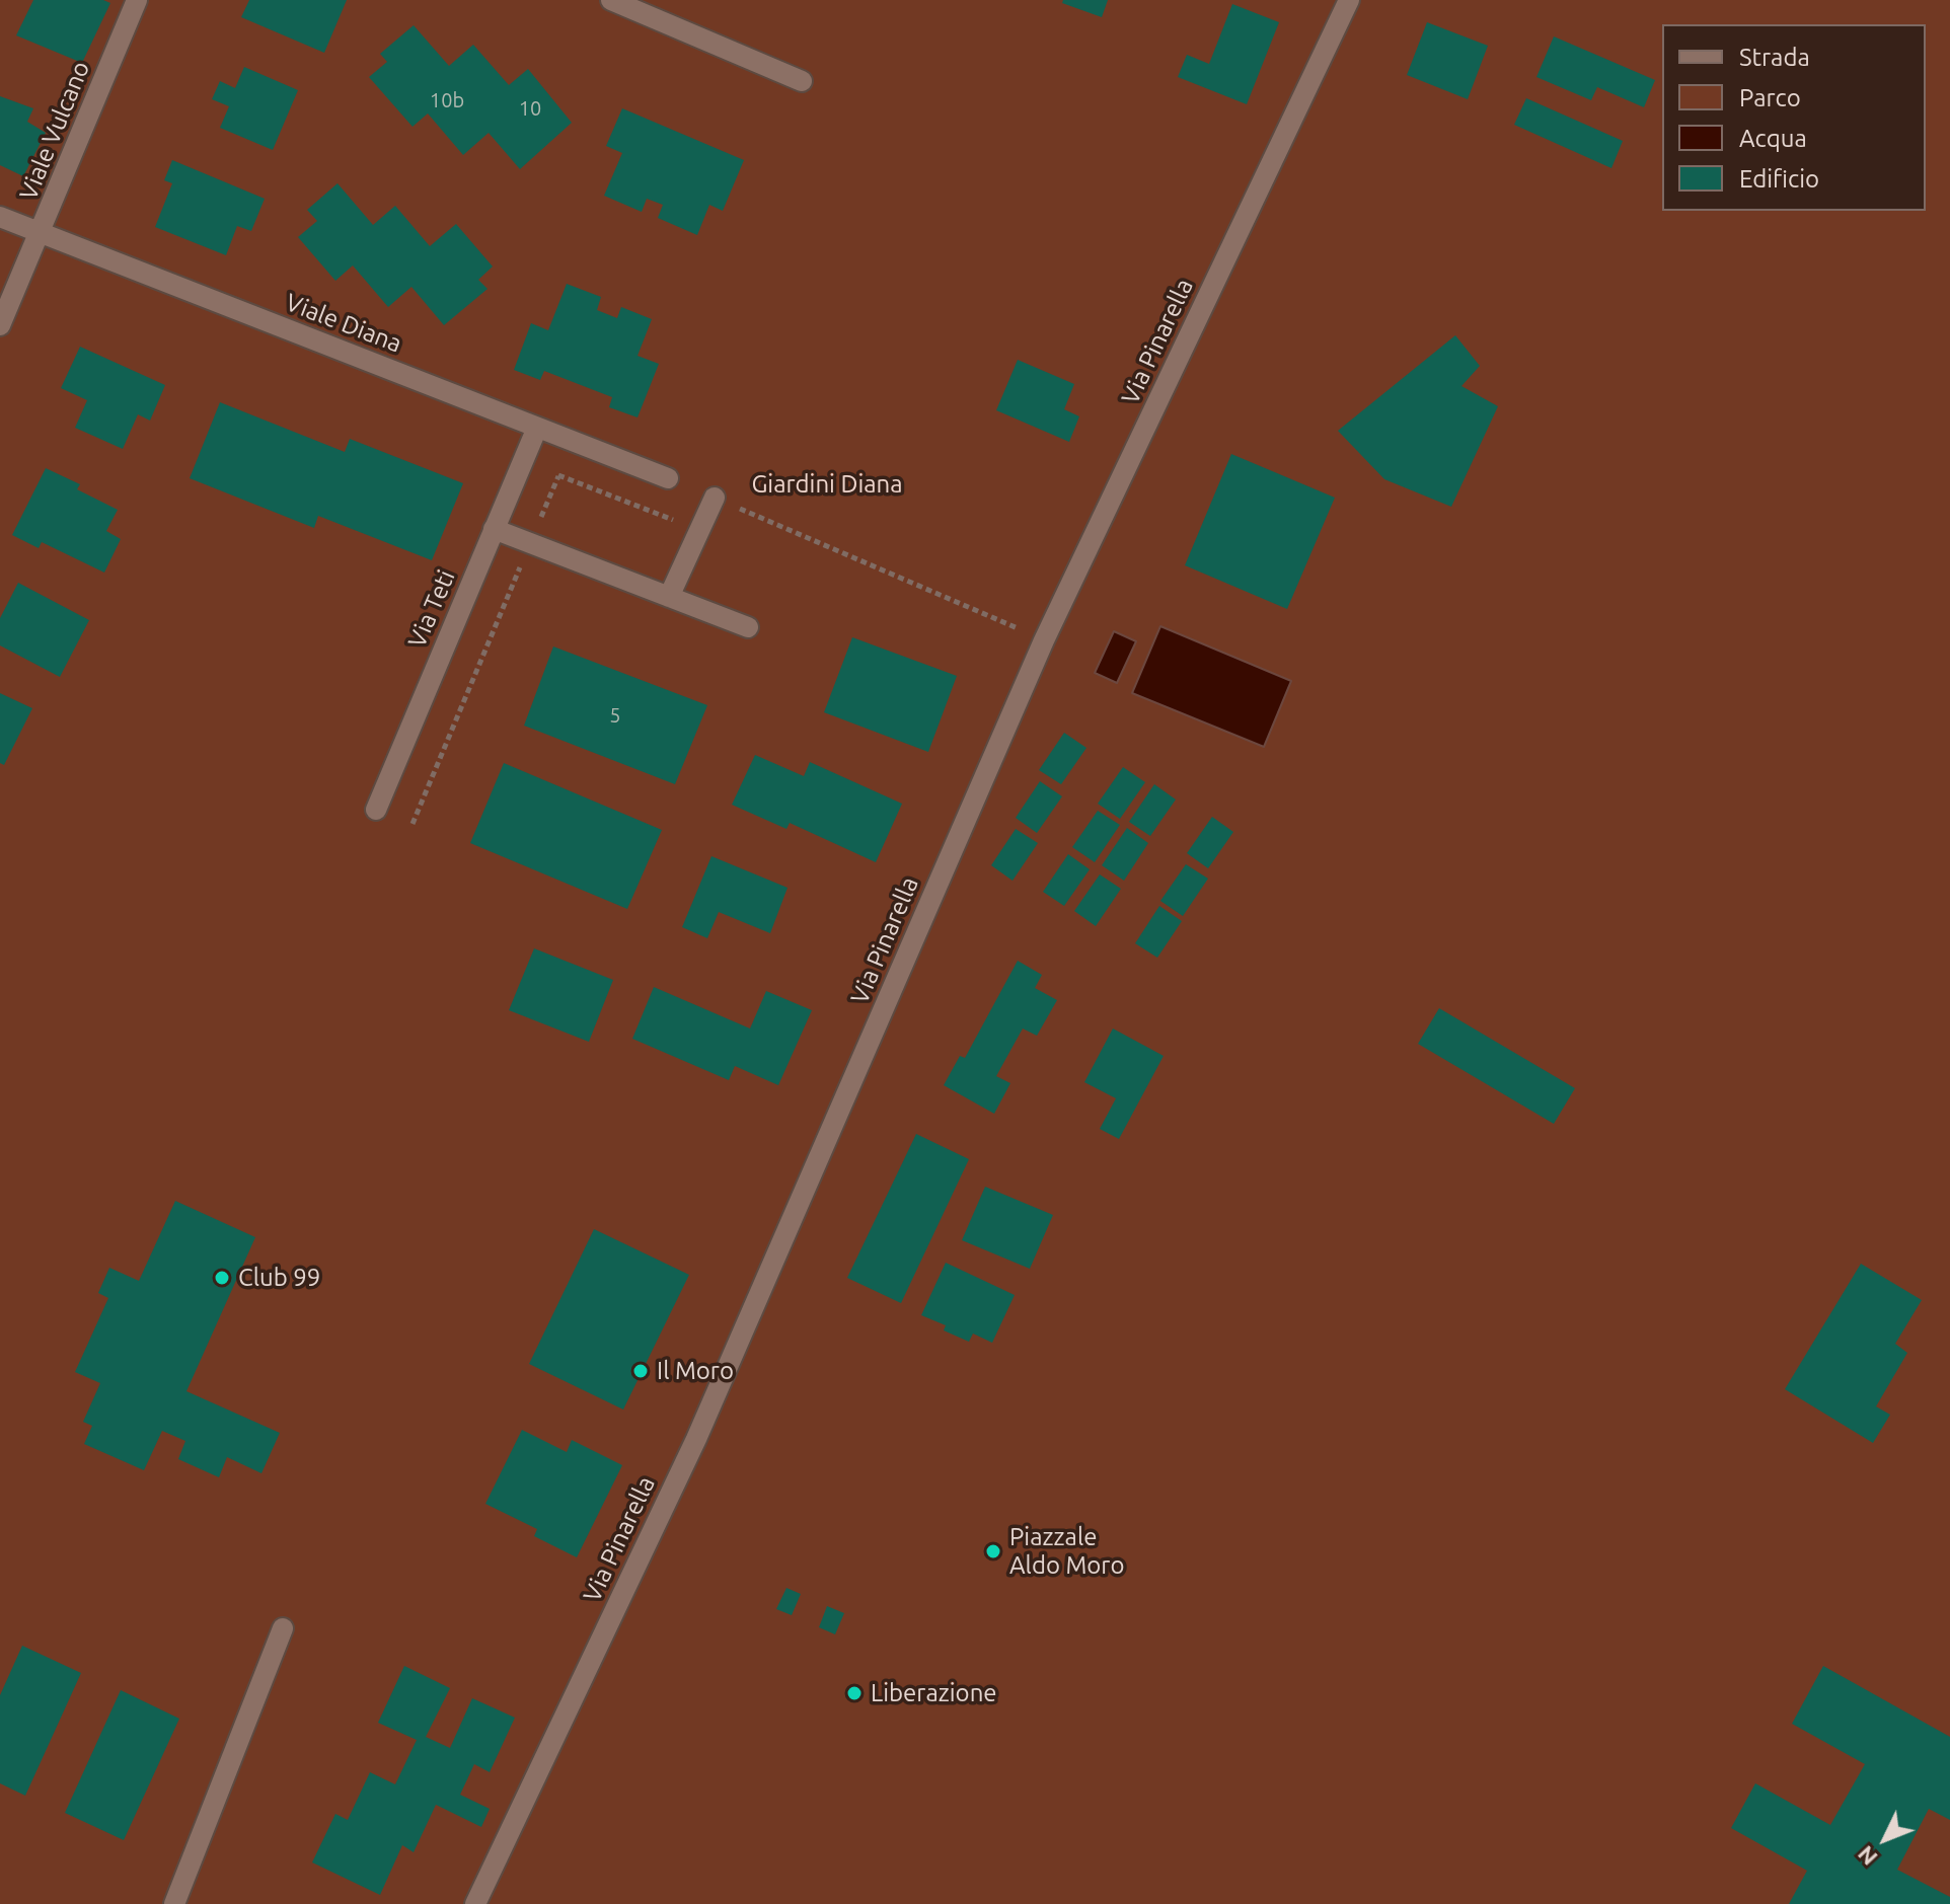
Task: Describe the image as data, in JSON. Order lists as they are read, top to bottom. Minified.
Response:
{"streets":{"street":["Viale Vulcano","Viale Diana","Via Pinarella","Via Teti"]},"crossings":[["Viale Vulcano","Viale Diana"],["Viale Diana","Via Teti"]],"parks":["Giardini Diana"],"places":["Club 99","Il Moro","Piazzale Aldo Moro","Liberazione"],"house_numbers":["10b","10","5"],"legend":["Strada","Parco","Acqua","Edificio"],"north":"bottom left"}
